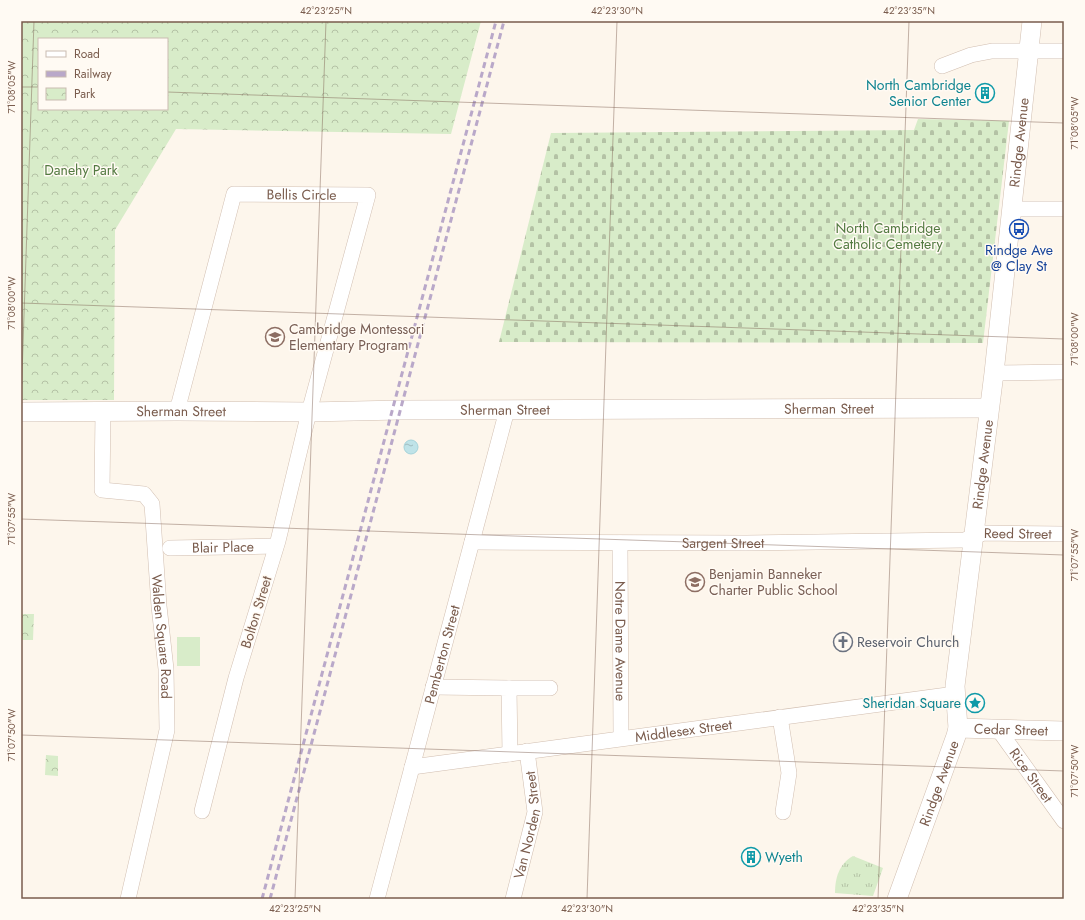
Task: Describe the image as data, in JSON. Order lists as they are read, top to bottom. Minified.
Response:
{"streets":{"street":["Rindge Avenue","Bellis Circle","Sherman Street","Reed Street","Sargent Street","Blair Place","Bolton Street","Walden Square Road","Notre Dame Avenue","Pemberton Street","Cedar Street","Middlesex Street","Rice Street","Van Norden Street"]},"crossings":[["Rindge Avenue","Sherman Street"],["Rindge Avenue","Reed Street"],["Rindge Avenue","Sargent Street"],["Rindge Avenue","Cedar Street"],["Rindge Avenue","Middlesex Street"],["Bellis Circle","Sherman Street"],["Bellis Circle","Bolton Street"],["Sherman Street","Bolton Street"],["Sherman Street","Walden Square Road"],["Sherman Street","Pemberton Street"],["Reed Street","Sargent Street"],["Sargent Street","Notre Dame Avenue"],["Sargent Street","Pemberton Street"],["Blair Place","Bolton Street"],["Notre Dame Avenue","Middlesex Street"],["Pemberton Street","Middlesex Street"],["Cedar Street","Rice Street"],["Middlesex Street","Van Norden Street"]],"parks":["Danehy Park","North Cambridge Catholic Cemetery"],"places":{"building":["North Cambridge Senior Center","Wyeth"],"bus stop":["Rindge Ave @ Clay St"],"school or university":["Cambridge Montessori Elementary Program","Benjamin Banneker Charter Public School"],"church":["Reservoir Church"],"place":["Sheridan Square"]},"legend":["Road","Railway","Park"],"coordinates":["42°23'25\"N","42°23'30\"N","42°23'35\"N","71°08'05\"W","71°08'00\"W","71°07'55\"W","71°07'50\"W"]}
